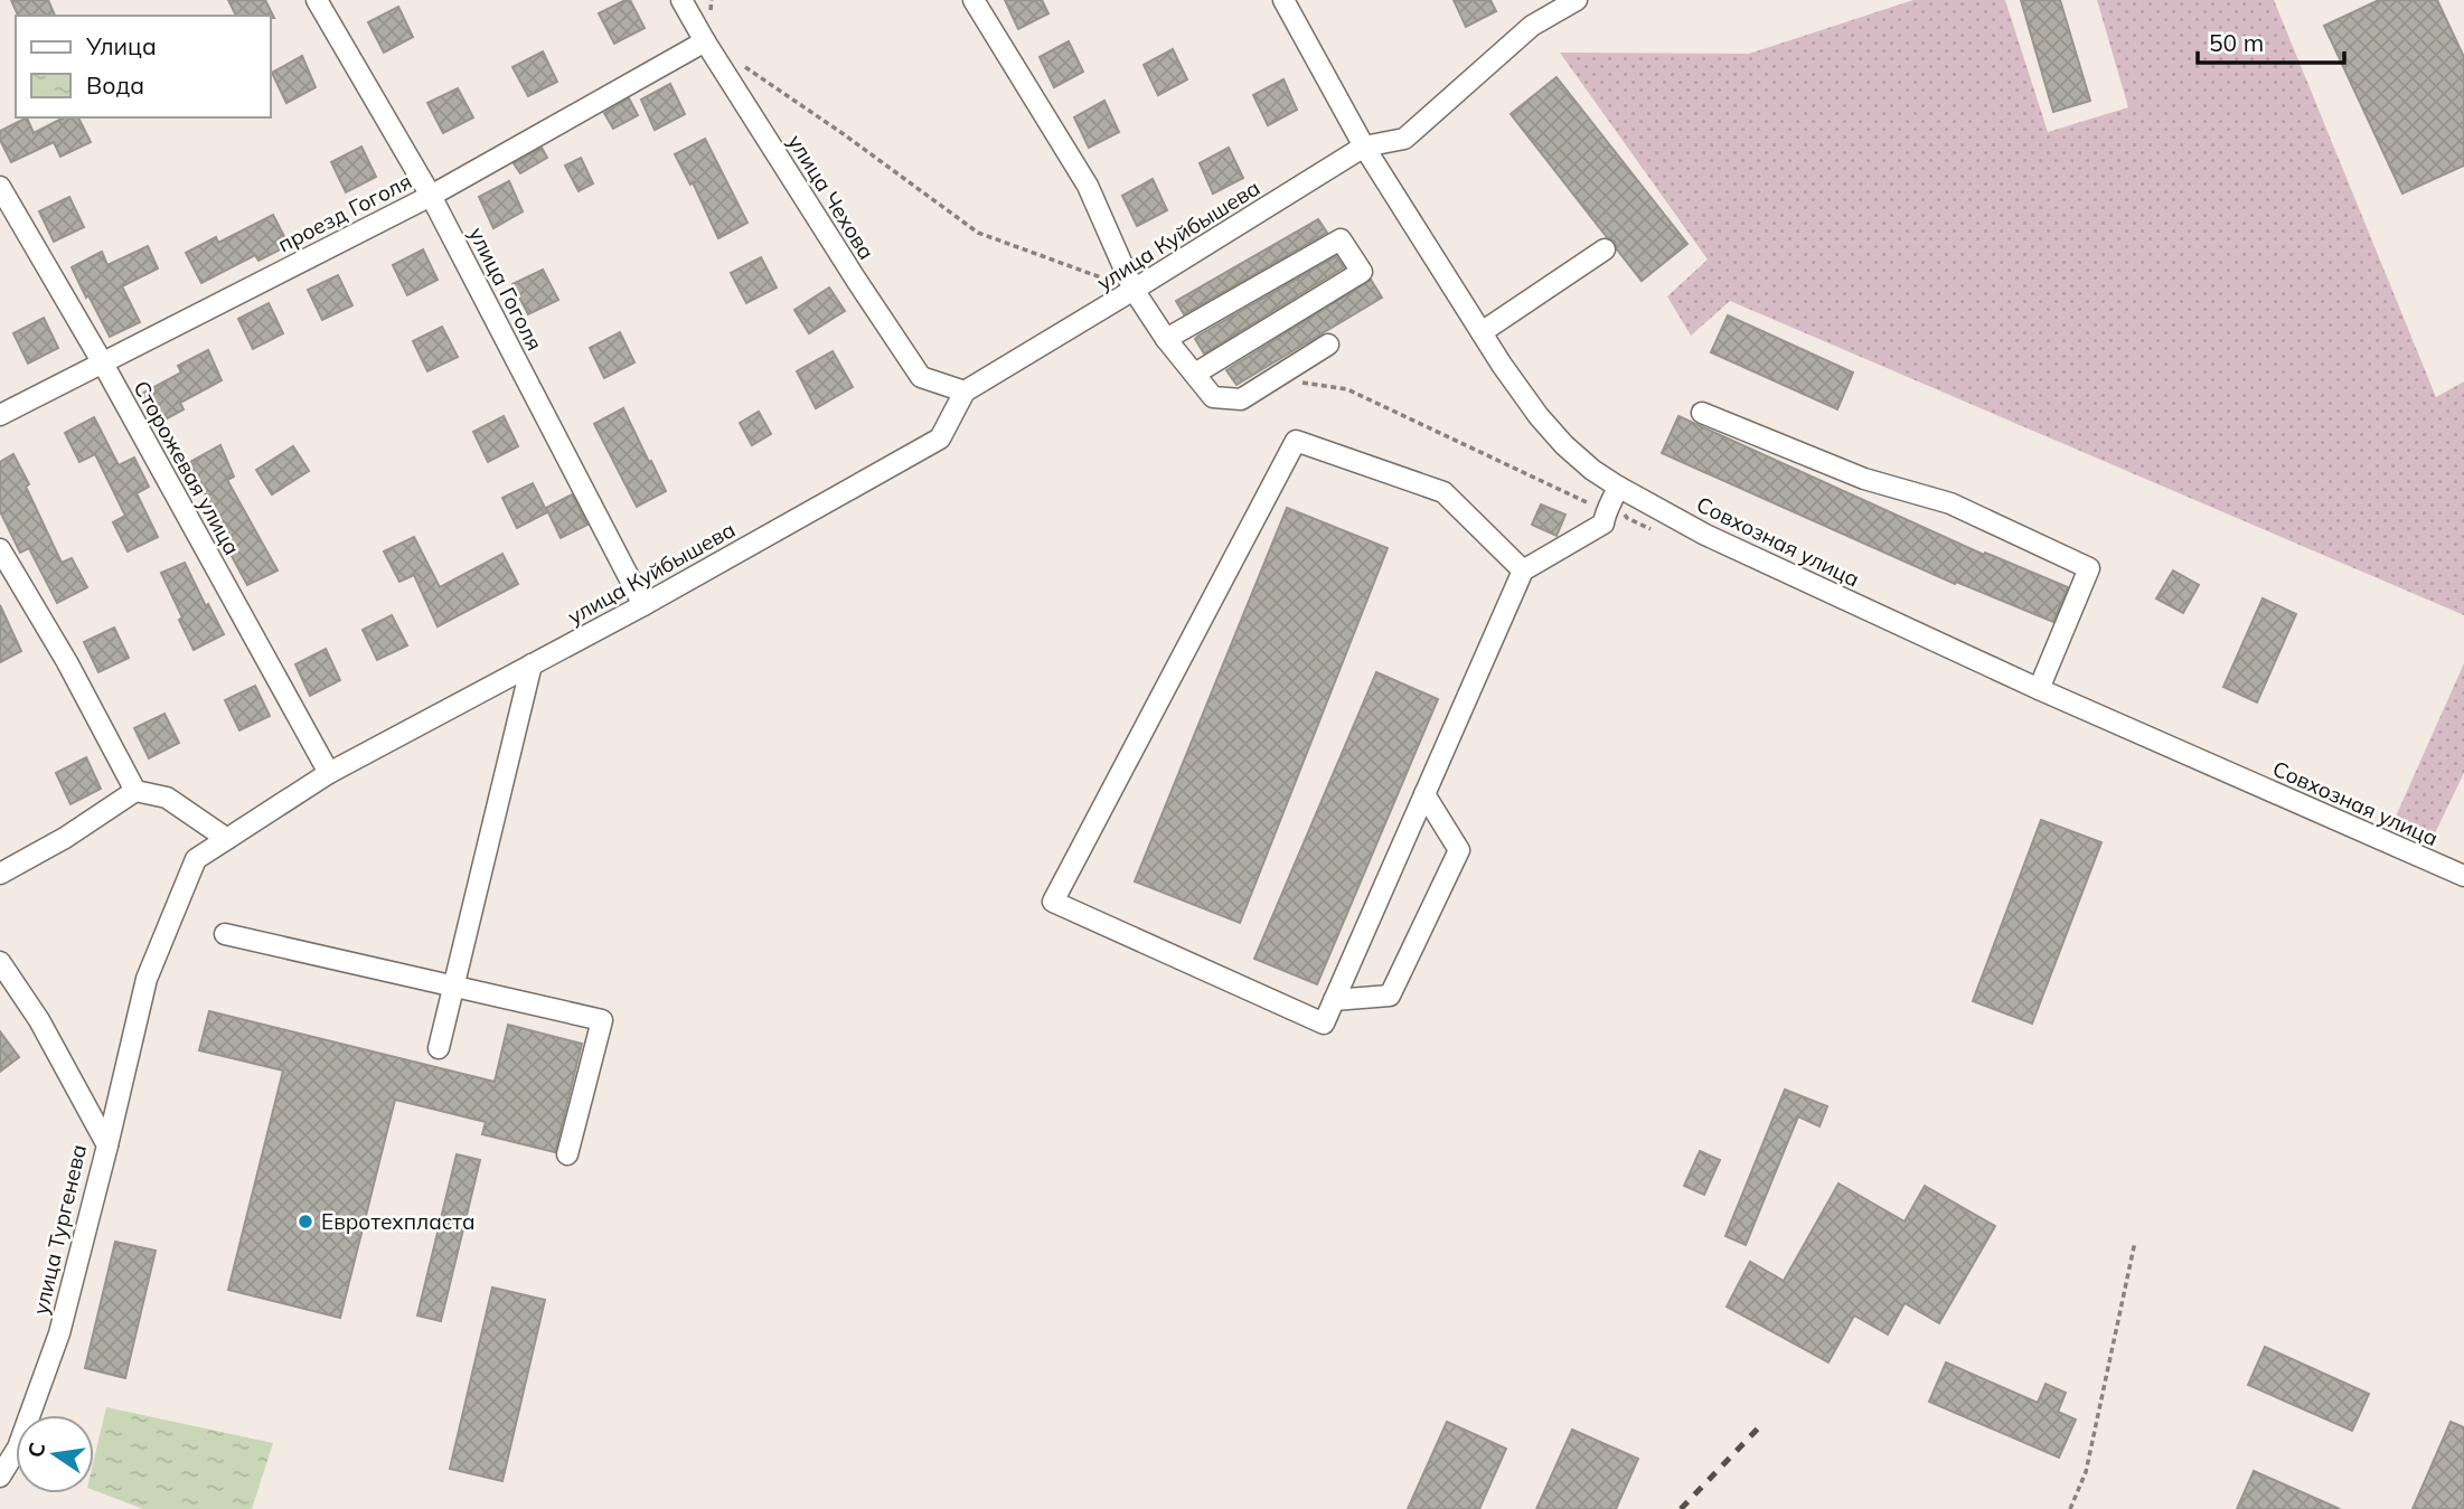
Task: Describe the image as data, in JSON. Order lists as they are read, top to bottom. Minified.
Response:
{"streets":{"street":["улица Чехова","проезд Гоголя","улица Куйбышева","улица Гоголя","Сторожевая улица","Совхозная улица","улица Тургенева"]},"crossings":[["улица Чехова","проезд Гоголя"],["улица Чехова","улица Куйбышева"],["проезд Гоголя","улица Гоголя"],["проезд Гоголя","Сторожевая улица"],["улица Куйбышева","улица Гоголя"],["улица Куйбышева","Сторожевая улица"],["улица Куйбышева","Совхозная улица"],["улица Куйбышева","улица Тургенева"]],"places":["Евротехпласта"],"legend":["Улица","Вода"],"scale_bar":"50 m","north":"left"}
